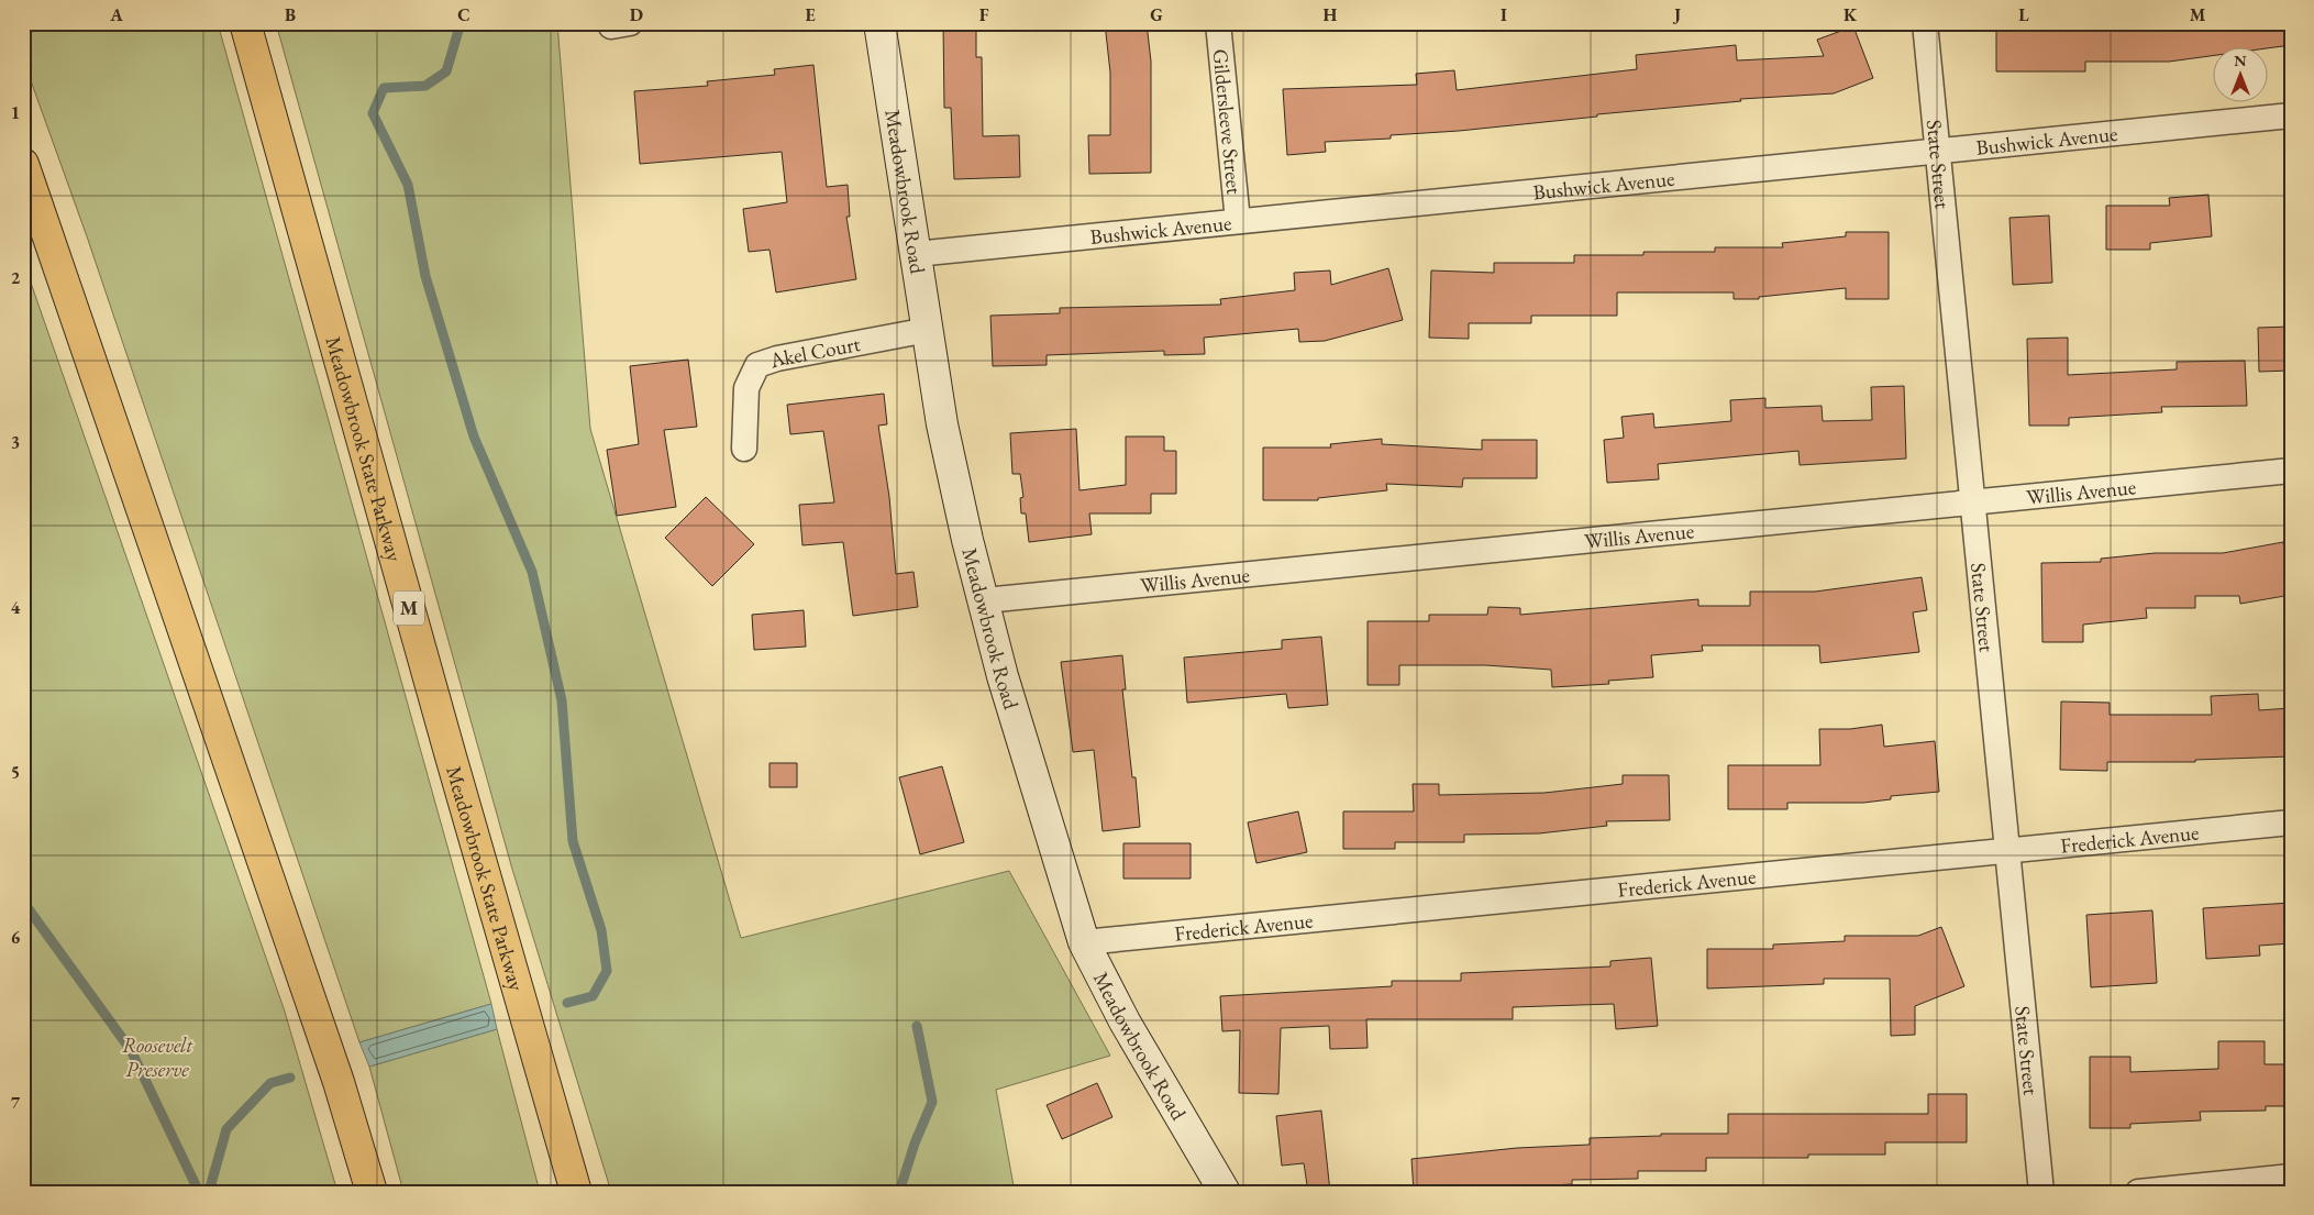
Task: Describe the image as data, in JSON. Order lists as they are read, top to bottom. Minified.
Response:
{"streets":{"highway":["Meadowbrook State Parkway","M"],"street":["Gildersleeve Street","Bushwick Avenue","State Street","Meadowbrook Road","Akel Court","Willis Avenue","Frederick Avenue"]},"crossings":[["Gildersleeve Street","Bushwick Avenue"],["Bushwick Avenue","State Street"],["Bushwick Avenue","Meadowbrook Road"],["State Street","Willis Avenue"],["State Street","Frederick Avenue"],["Meadowbrook Road","Akel Court"],["Meadowbrook Road","Willis Avenue"],["Meadowbrook Road","Frederick Avenue"]],"parks":["Roosevelt Preserve"],"north":"top","grid":{"columns":["A","B","C","D","E","F","G","H","I","J","K","L","M"],"rows":["1","2","3","4","5","6","7"]}}
